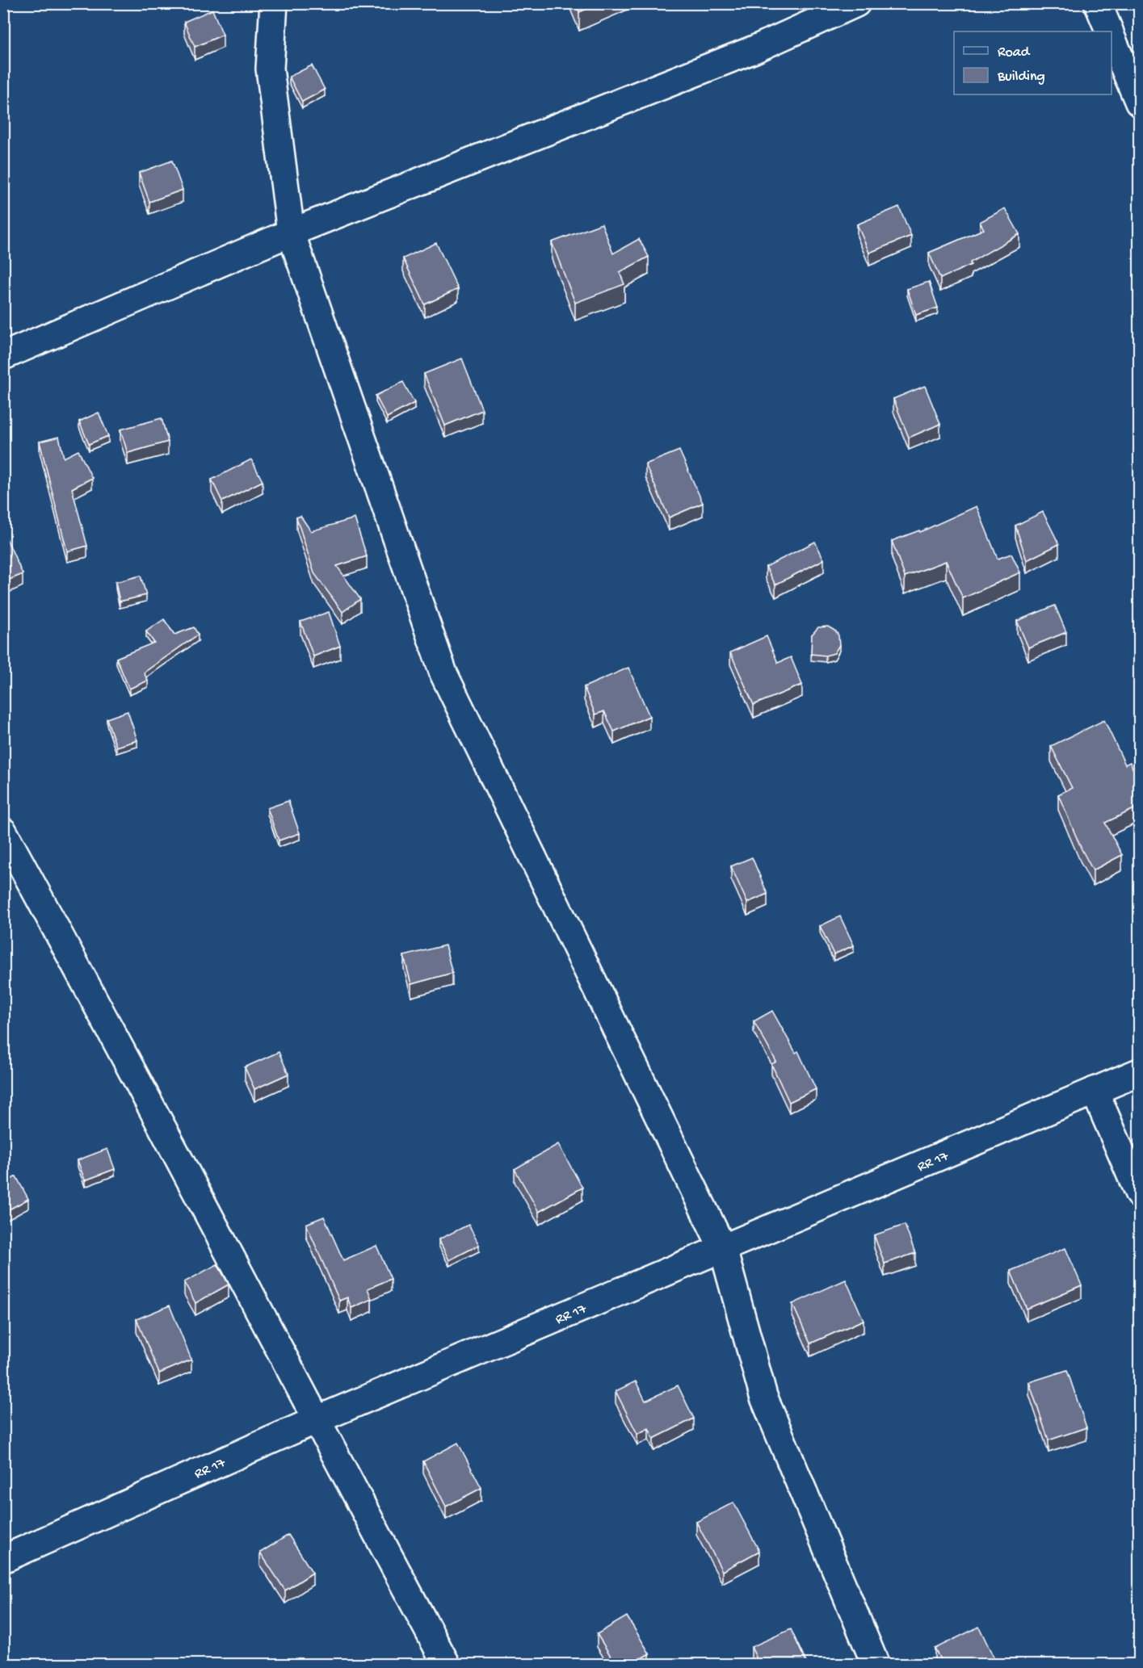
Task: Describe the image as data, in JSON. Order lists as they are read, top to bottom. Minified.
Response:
{"streets":{"street":["RR 17"]},"legend":["Road","Building"]}
